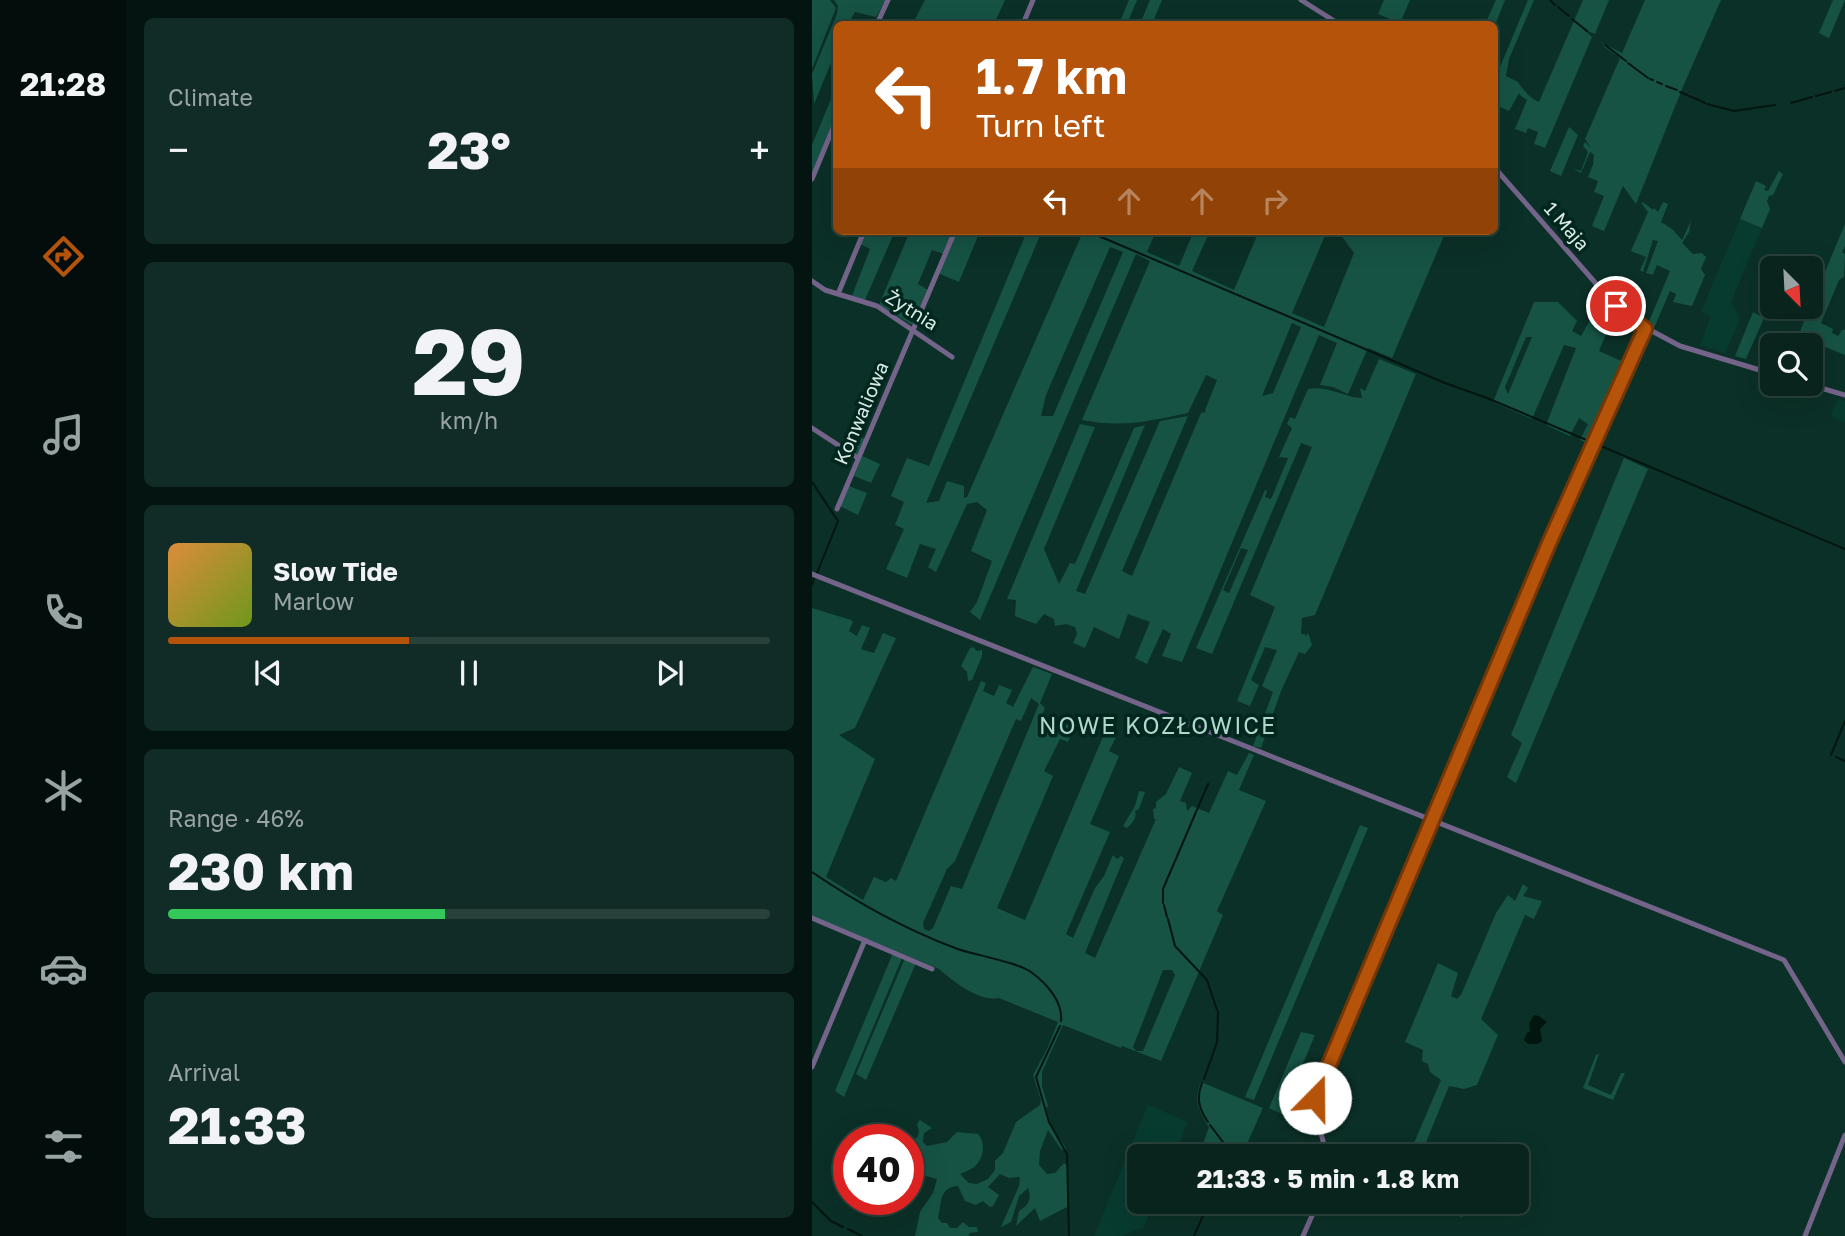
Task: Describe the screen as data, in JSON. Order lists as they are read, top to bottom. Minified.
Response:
{"streets":{"street":["1 Maja","Żytnia","Konwaliowa"]},"crossings":[["Żytnia","Konwaliowa"]],"districts":["NOWE KOZŁOWICE"],"north":"bottom right","page":{"tabs":"21:28","tile":["Climate",["29","km/h"],["Range · 46%","230 km"],["Arrival","21:33"]],"turn":["1.7 km","Turn left"],"heat":["−","23°","+"],"song":["Slow Tide","Marlow"],"limit":"40","trip":"21:33 · 5 min · 1.8 km"}}
